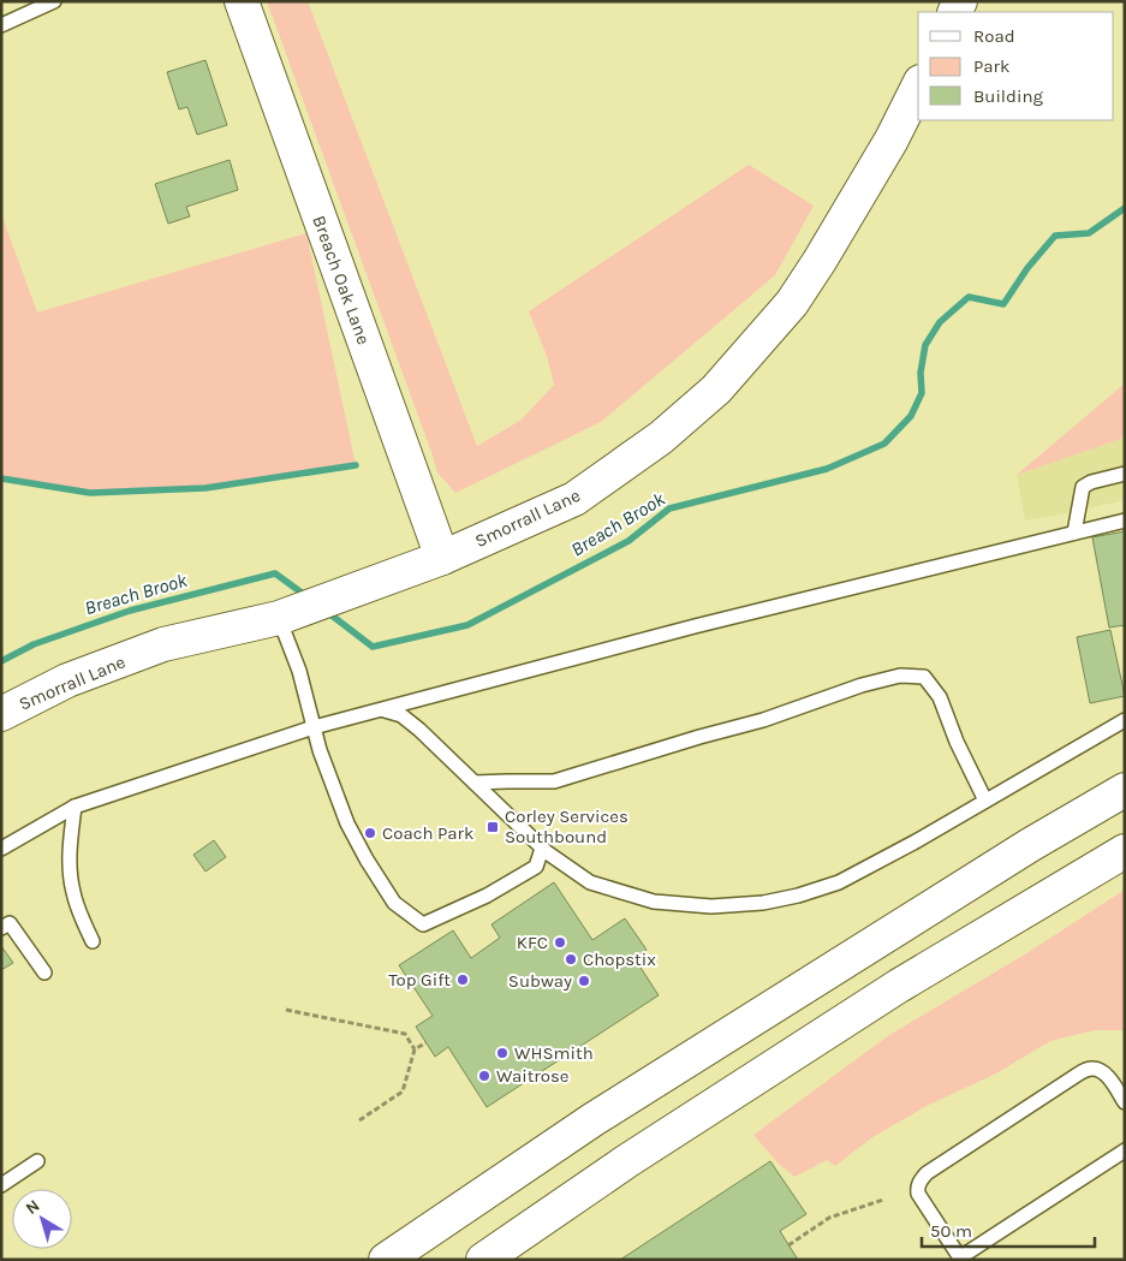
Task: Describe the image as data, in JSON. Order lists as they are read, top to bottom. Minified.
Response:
{"streets":{"main road":["Breach Oak Lane","Smorrall Lane"]},"crossings":[["Breach Oak Lane","Smorrall Lane"]],"water":["Breach Brook"],"places":{"transit":["Corley Services Southbound"],"other":["Coach Park","KFC","Chopstix","Top Gift","Subway","WHSmith","Waitrose"]},"legend":["Road","Park","Building"],"scale_bar":"50 m","north":"top left"}
